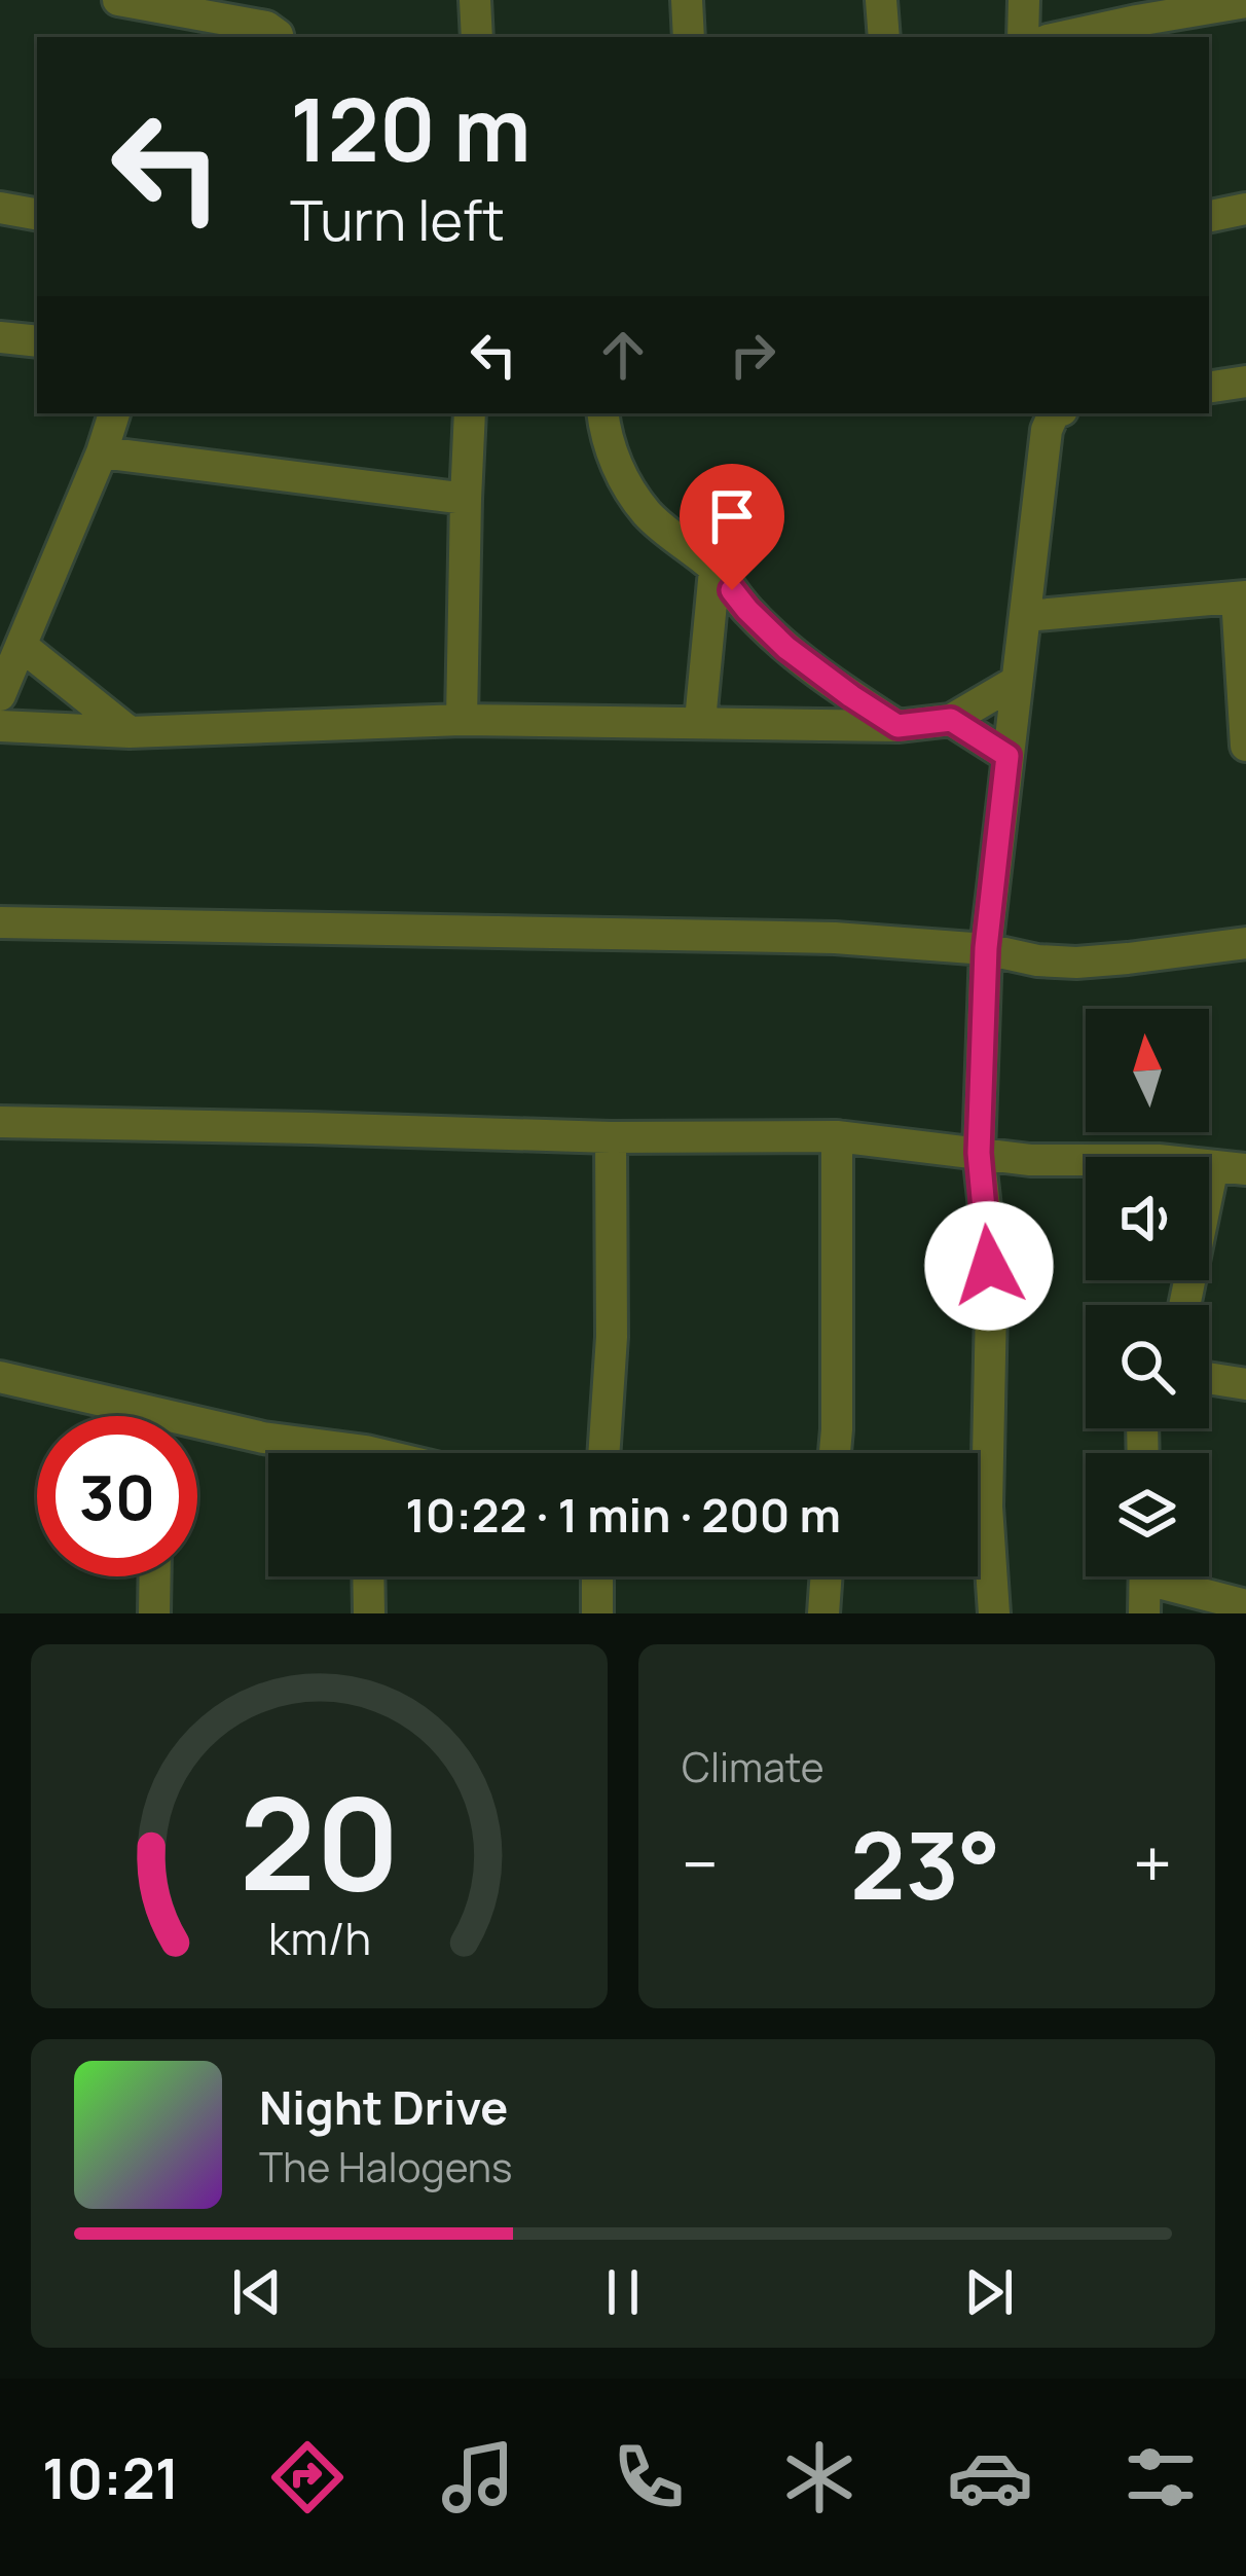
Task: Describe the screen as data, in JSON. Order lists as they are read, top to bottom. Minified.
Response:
{"north":"top","page":{"turn":["120 m","Turn left"],"limit":"30","trip":"10:22 · 1 min · 200 m","tile":"Climate","heat":["−","23°","+"],"song":["Night Drive","The Halogens"],"tabs":"10:21","gauge":["20","km/h"]}}
